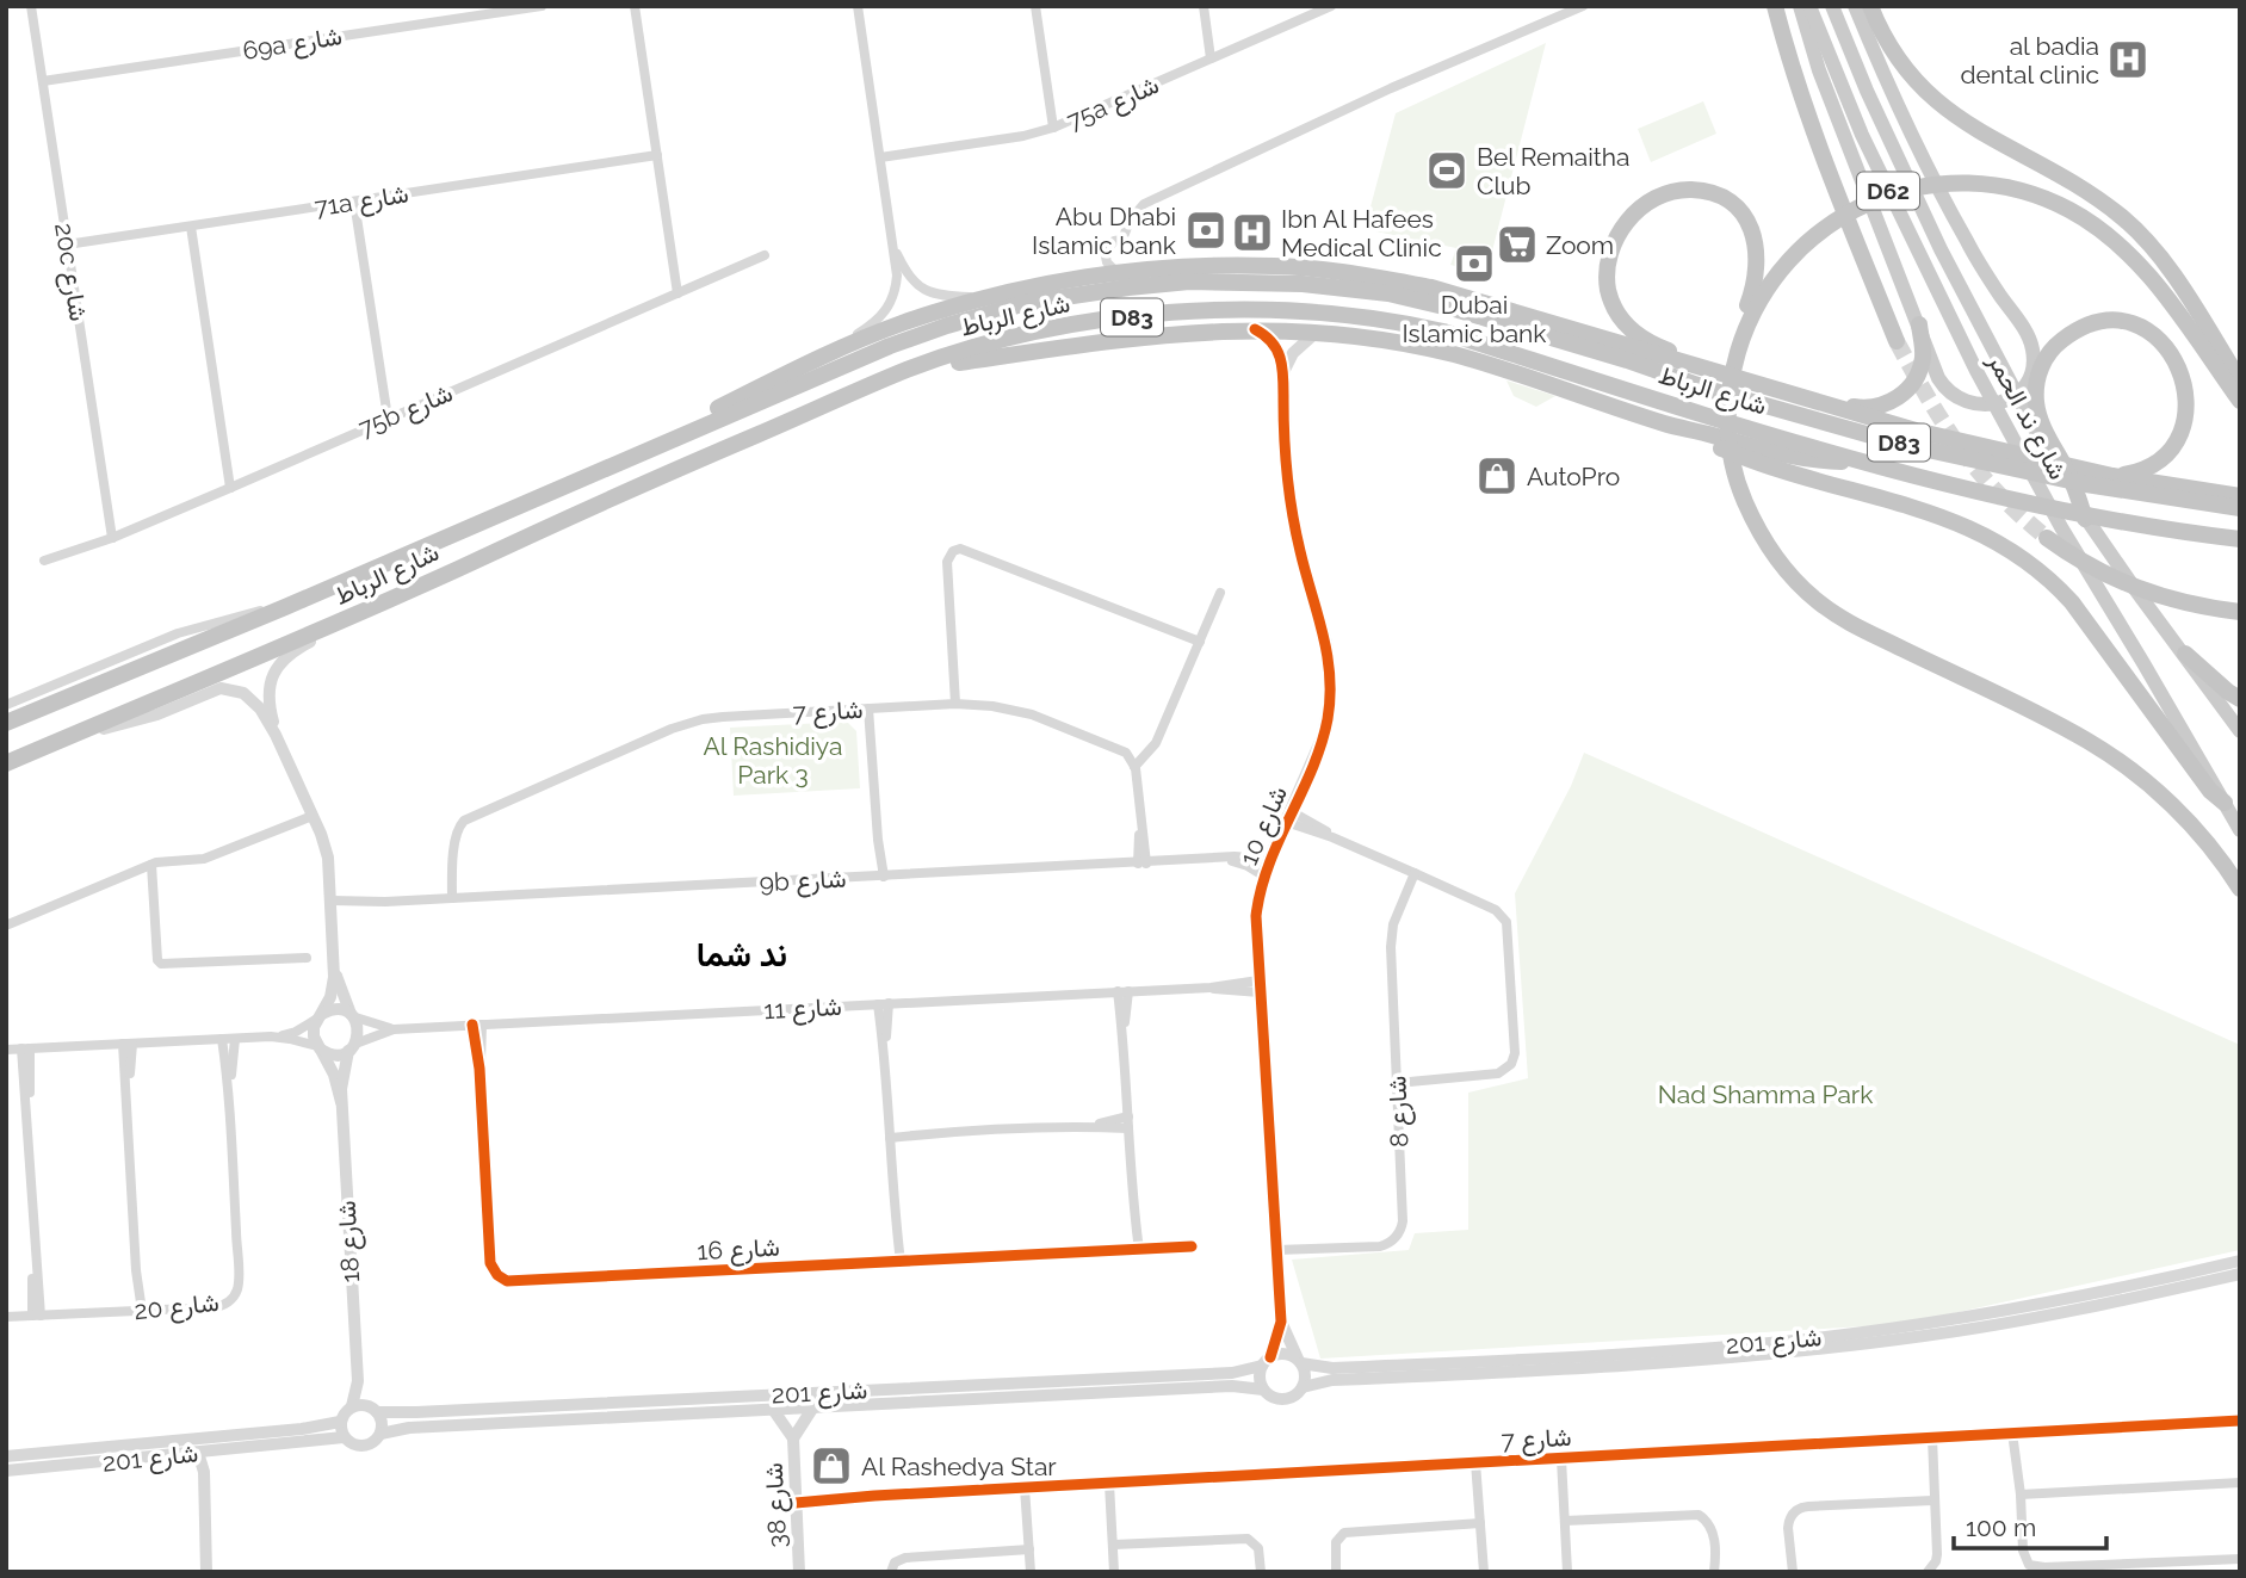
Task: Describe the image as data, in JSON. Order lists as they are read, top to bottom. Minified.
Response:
{"streets":{"highway":["شارع الرباط","D83"],"main road":["D62","شارع ند الحمر"],"street":["69a شارع","75a شارع","71a شارع","20c شارع","75b شارع","شارع 7","شارع 10","9b شارع","شارع 11","شارع 8","شارع 18","شارع 16","شارع 20","شارع 201","شارع 38"]},"crossings":[["69a شارع","20c شارع"],["71a شارع","20c شارع"],["20c شارع","75b شارع"],["شارع 7","9b شارع"],["شارع 7","شارع 38"],["شارع 10","9b شارع"],["شارع 10","شارع 11"],["شارع 10","شارع 8"],["شارع 10","شارع 201"],["شارع 11","شارع 18"],["شارع 11","شارع 16"],["شارع 18","شارع 201"],["شارع 201","شارع 38"]],"districts":["ند شما"],"parks":["Al Rashidiya Park 3","Nad Shamma Park"],"places":{"hospital":["al badia dental clinic","Ibn Al Hafees Medical Clinic"],"sports":["Bel Remaitha Club"],"bank":["Abu Dhabi Islamic bank","Dubai Islamic bank"],"supermarket":["Zoom"],"shop":["AutoPro","Al Rashedya Star"]},"scale_bar":"100 m"}
